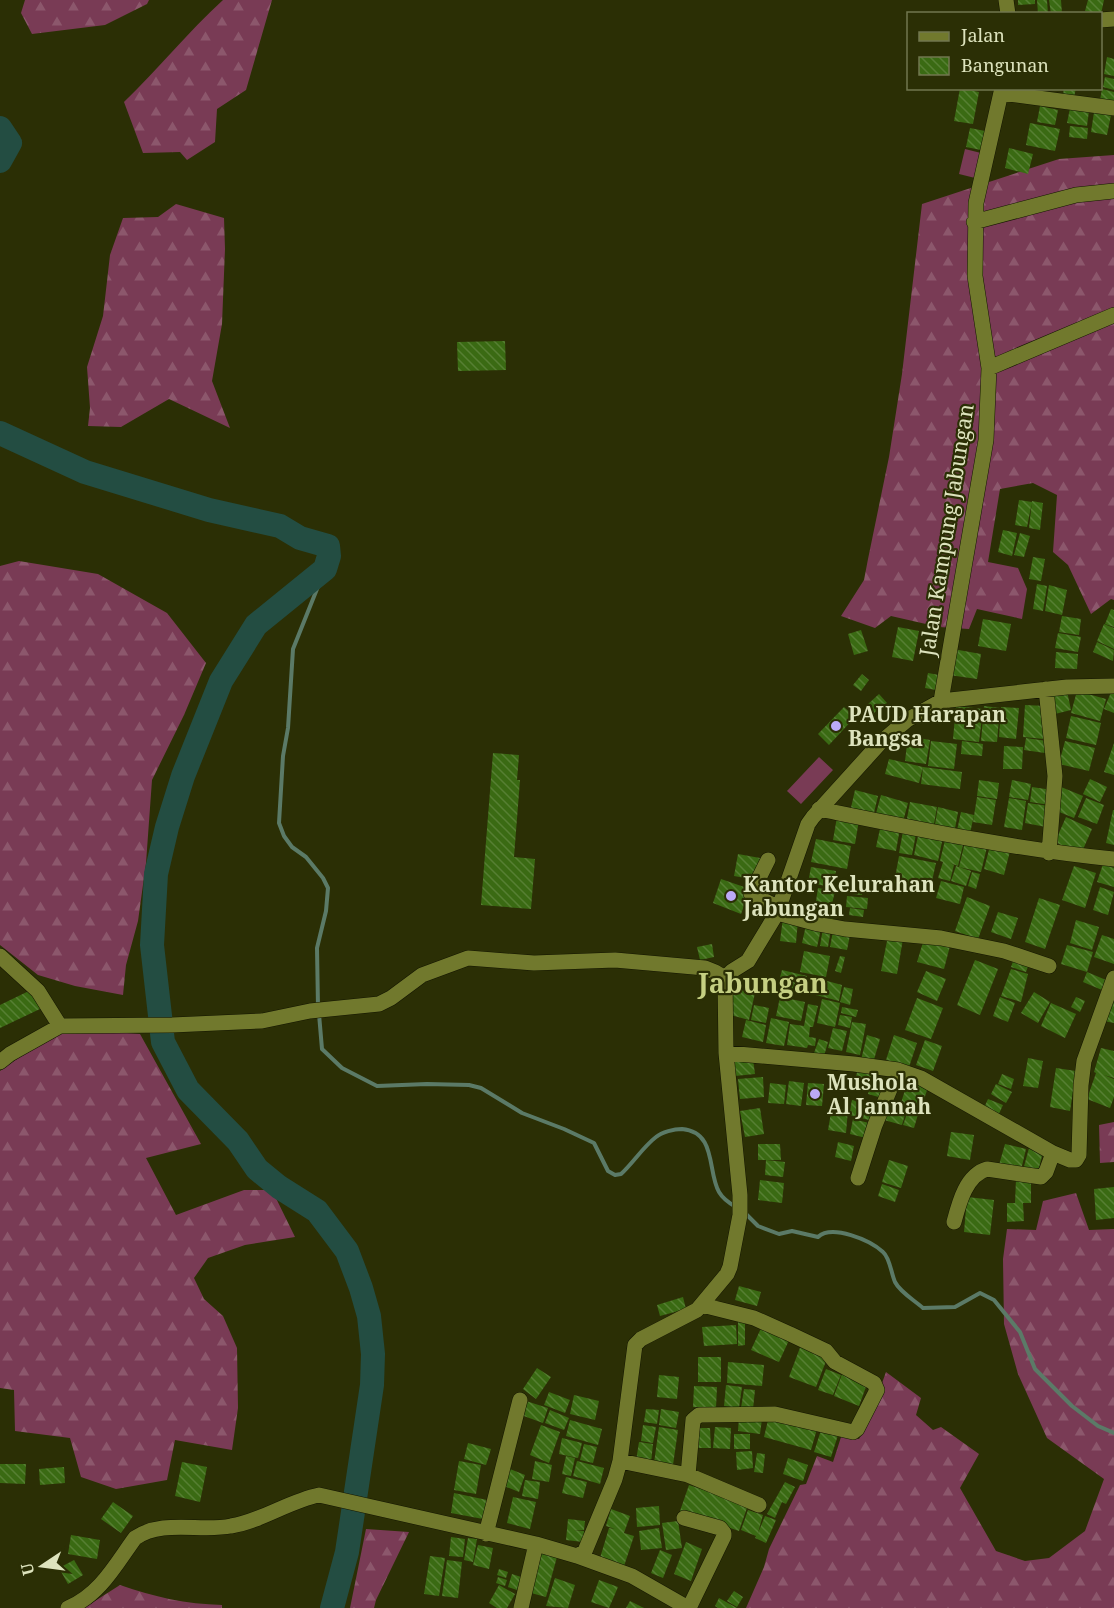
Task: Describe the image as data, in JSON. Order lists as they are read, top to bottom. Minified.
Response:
{"streets":{"street":["Jalan Kampung Jabungan"]},"districts":["Jabungan"],"places":["PAUD Harapan Bangsa","Kantor Kelurahan Jabungan","Mushola Al Jannah"],"legend":["Jalan","Bangunan"],"north":"left"}
